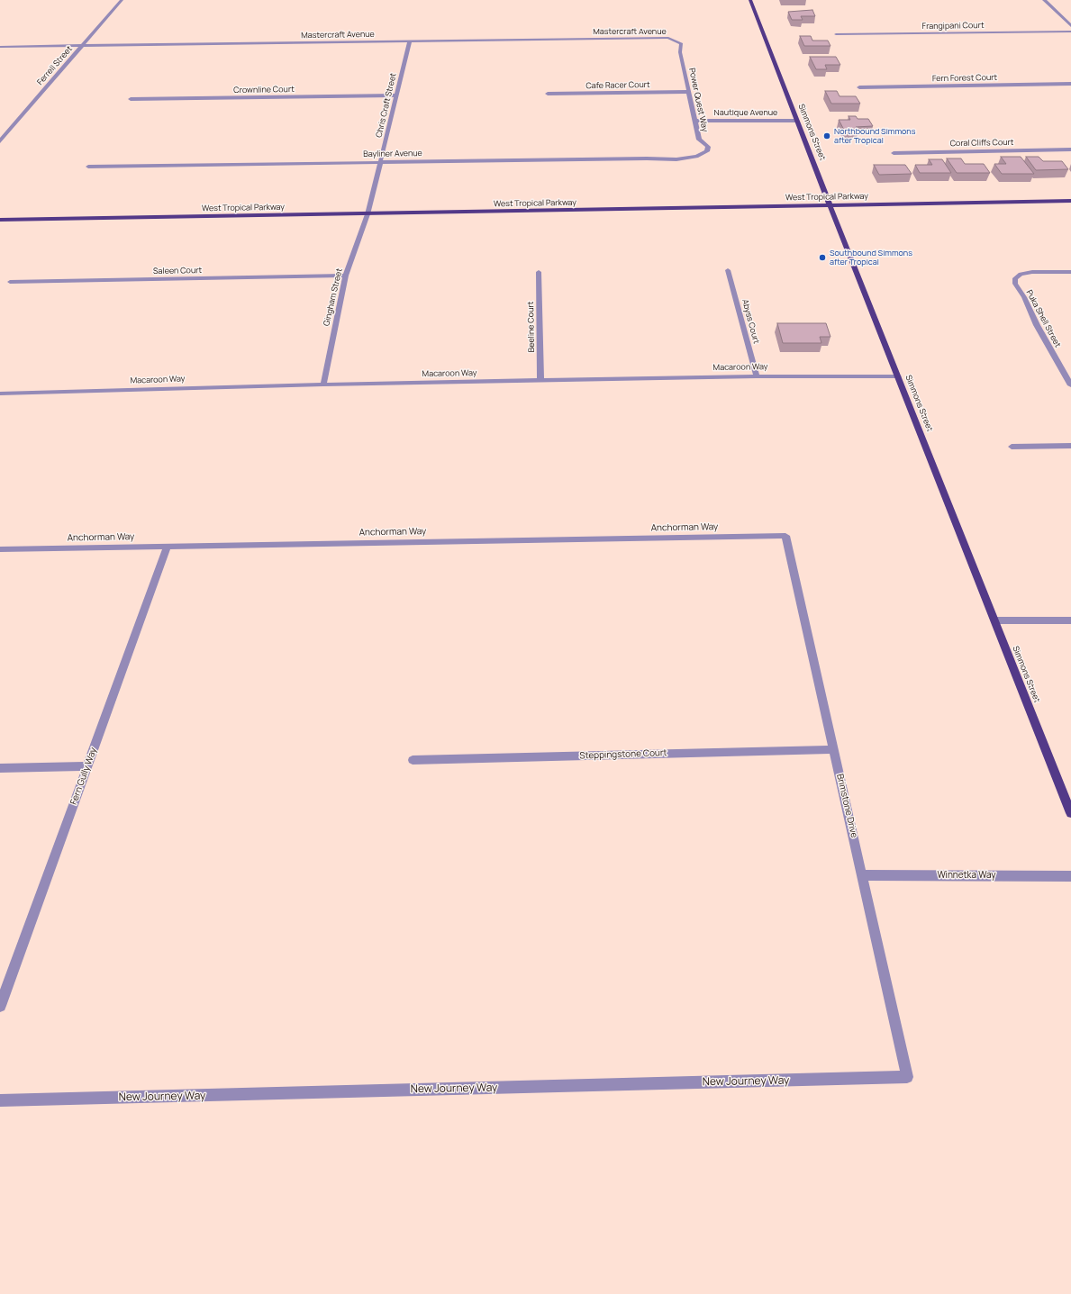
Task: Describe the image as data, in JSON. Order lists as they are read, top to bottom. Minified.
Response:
{"streets":{"main road":["Simmons Street","West Tropical Parkway"],"street":["Frangipani Court","Mastercraft Avenue","Ferrell Street","Fern Forest Court","Cafe Racer Court","Crownline Court","Power Quest Way","Chris Craft Street","Nautique Avenue","Coral Cliffs Court","Bayliner Avenue","Saleen Court","Gingham Street","Puka Shell Street","Abyss Court","Beeline Court","Macaroon Way","Anchorman Way","Steppingstone Court","Fern Gully Way","Brimstone Drive","Winnetka Way","New Journey Way"]},"crossings":[["Mastercraft Avenue","Ferrell Street"],["Mastercraft Avenue","Power Quest Way"],["Mastercraft Avenue","Chris Craft Street"],["Cafe Racer Court","Power Quest Way"],["Crownline Court","Chris Craft Street"],["Power Quest Way","Nautique Avenue"],["Power Quest Way","Bayliner Avenue"],["Chris Craft Street","Bayliner Avenue"],["Chris Craft Street","West Tropical Parkway"],["Chris Craft Street","Gingham Street"],["Nautique Avenue","Simmons Street"],["Simmons Street","West Tropical Parkway"],["Simmons Street","Macaroon Way"],["West Tropical Parkway","Gingham Street"],["Saleen Court","Gingham Street"],["Gingham Street","Macaroon Way"],["Abyss Court","Macaroon Way"],["Beeline Court","Macaroon Way"],["Anchorman Way","Fern Gully Way"],["Anchorman Way","Brimstone Drive"],["Steppingstone Court","Brimstone Drive"],["Brimstone Drive","Winnetka Way"],["Brimstone Drive","New Journey Way"]],"places":["Northbound Simmons after Tropical","Southbound Simmons after Tropical"]}
